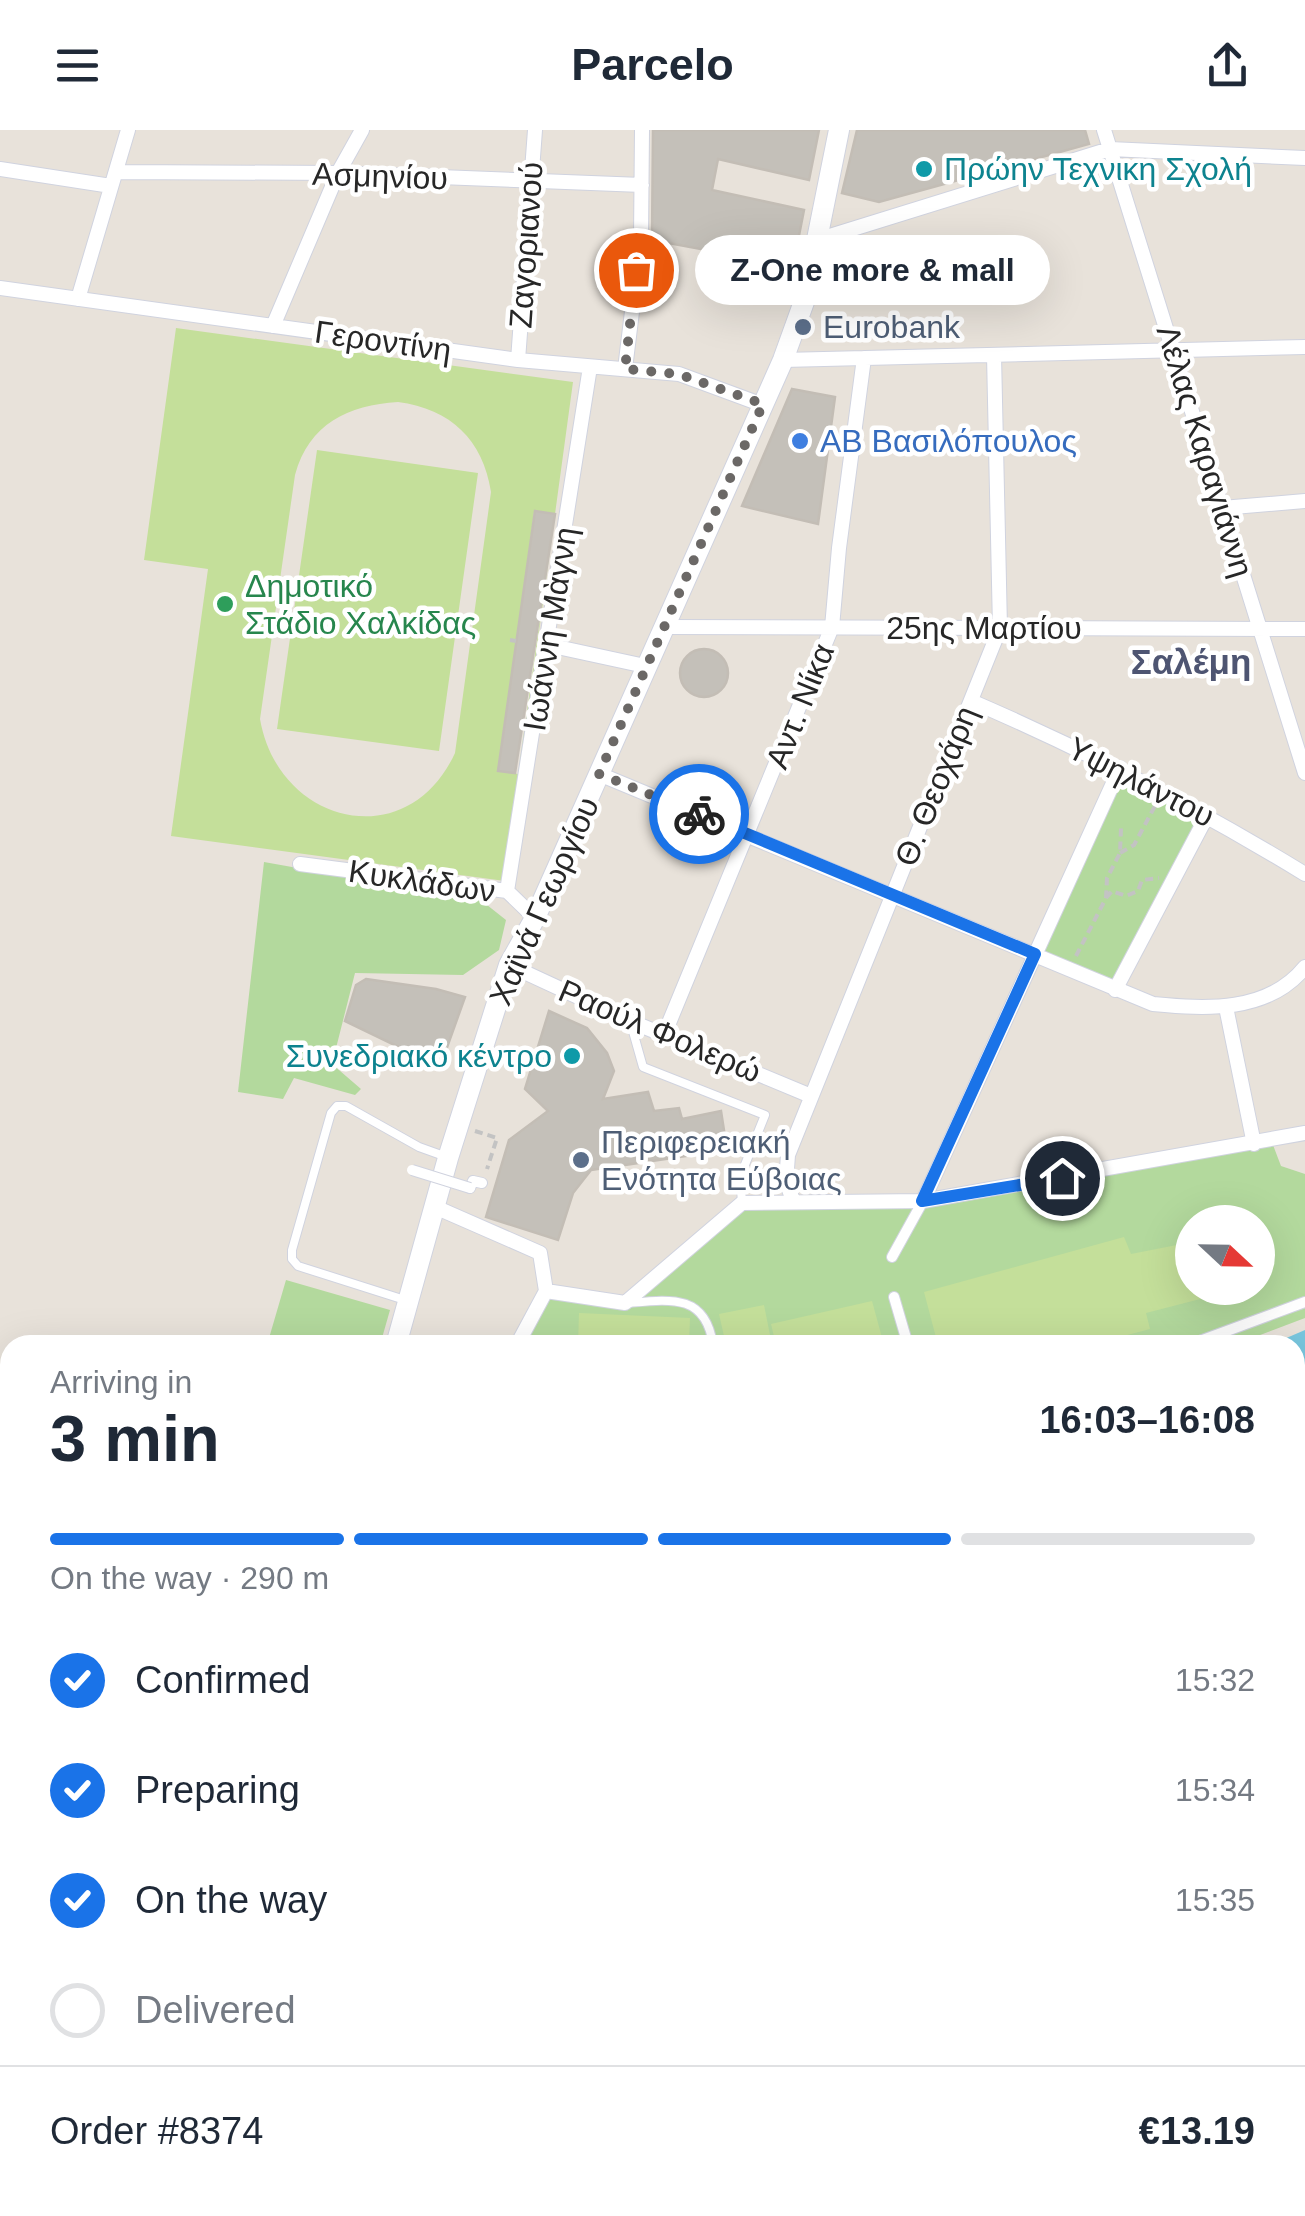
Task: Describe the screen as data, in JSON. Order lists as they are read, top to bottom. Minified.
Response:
{"streets":{"main road":["Χαϊνά Γεωργίου"],"street":["Ασμηνίου","Ζαγοριανού","Γεροντίνη","Λέλας Καραγιάννη","25ης Μαρτίου","Ιωάννη Μὰγνη","Αντ. Νίκα","Υψηλάντου","Θ. Θεοχάρη","Κυκλάδων","Ραούλ Φολερώ"]},"crossings":[["Ασμηνίου","Ζαγοριανού"],["Ζαγοριανού","Γεροντίνη"],["Γεροντίνη","Ιωάννη Μὰγνη"],["Γεροντίνη","Χαϊνά Γεωργίου"],["Λέλας Καραγιάννη","25ης Μαρτίου"],["25ης Μαρτίου","Αντ. Νίκα"],["25ης Μαρτίου","Θ. Θεοχάρη"],["25ης Μαρτίου","Χαϊνά Γεωργίου"],["Ιωάννη Μὰγνη","Κυκλάδων"],["Αντ. Νίκα","Ραούλ Φολερώ"],["Υψηλάντου","Θ. Θεοχάρη"],["Θ. Θεοχάρη","Ραούλ Φολερώ"],["Κυκλάδων","Χαϊνά Γεωργίου"],["Χαϊνά Γεωργίου","Ραούλ Φολερώ"]],"districts":["Σαλέμη"],"places":["Πρώην Τεχνικη Σχολή","Z-One more & mall","Eurobank","ΑΒ Βασιλόπουλος","Δημοτικό Στάδιο Χαλκίδας","Συνεδριακό κέντρο","Περιφερειακή Ενότητα Εύβοιας"],"north":"right","page":{"header":"Parcelo","bubble":"Z-One more & mall","heading":["3 min","Arriving in","16:03–16:08"],"panel":["Order #8374","€13.19"],"bar":"On the way · 290 m","list":[["Confirmed","15:32"],["Preparing","15:34"],["On the way","15:35"],"Delivered"]}}
